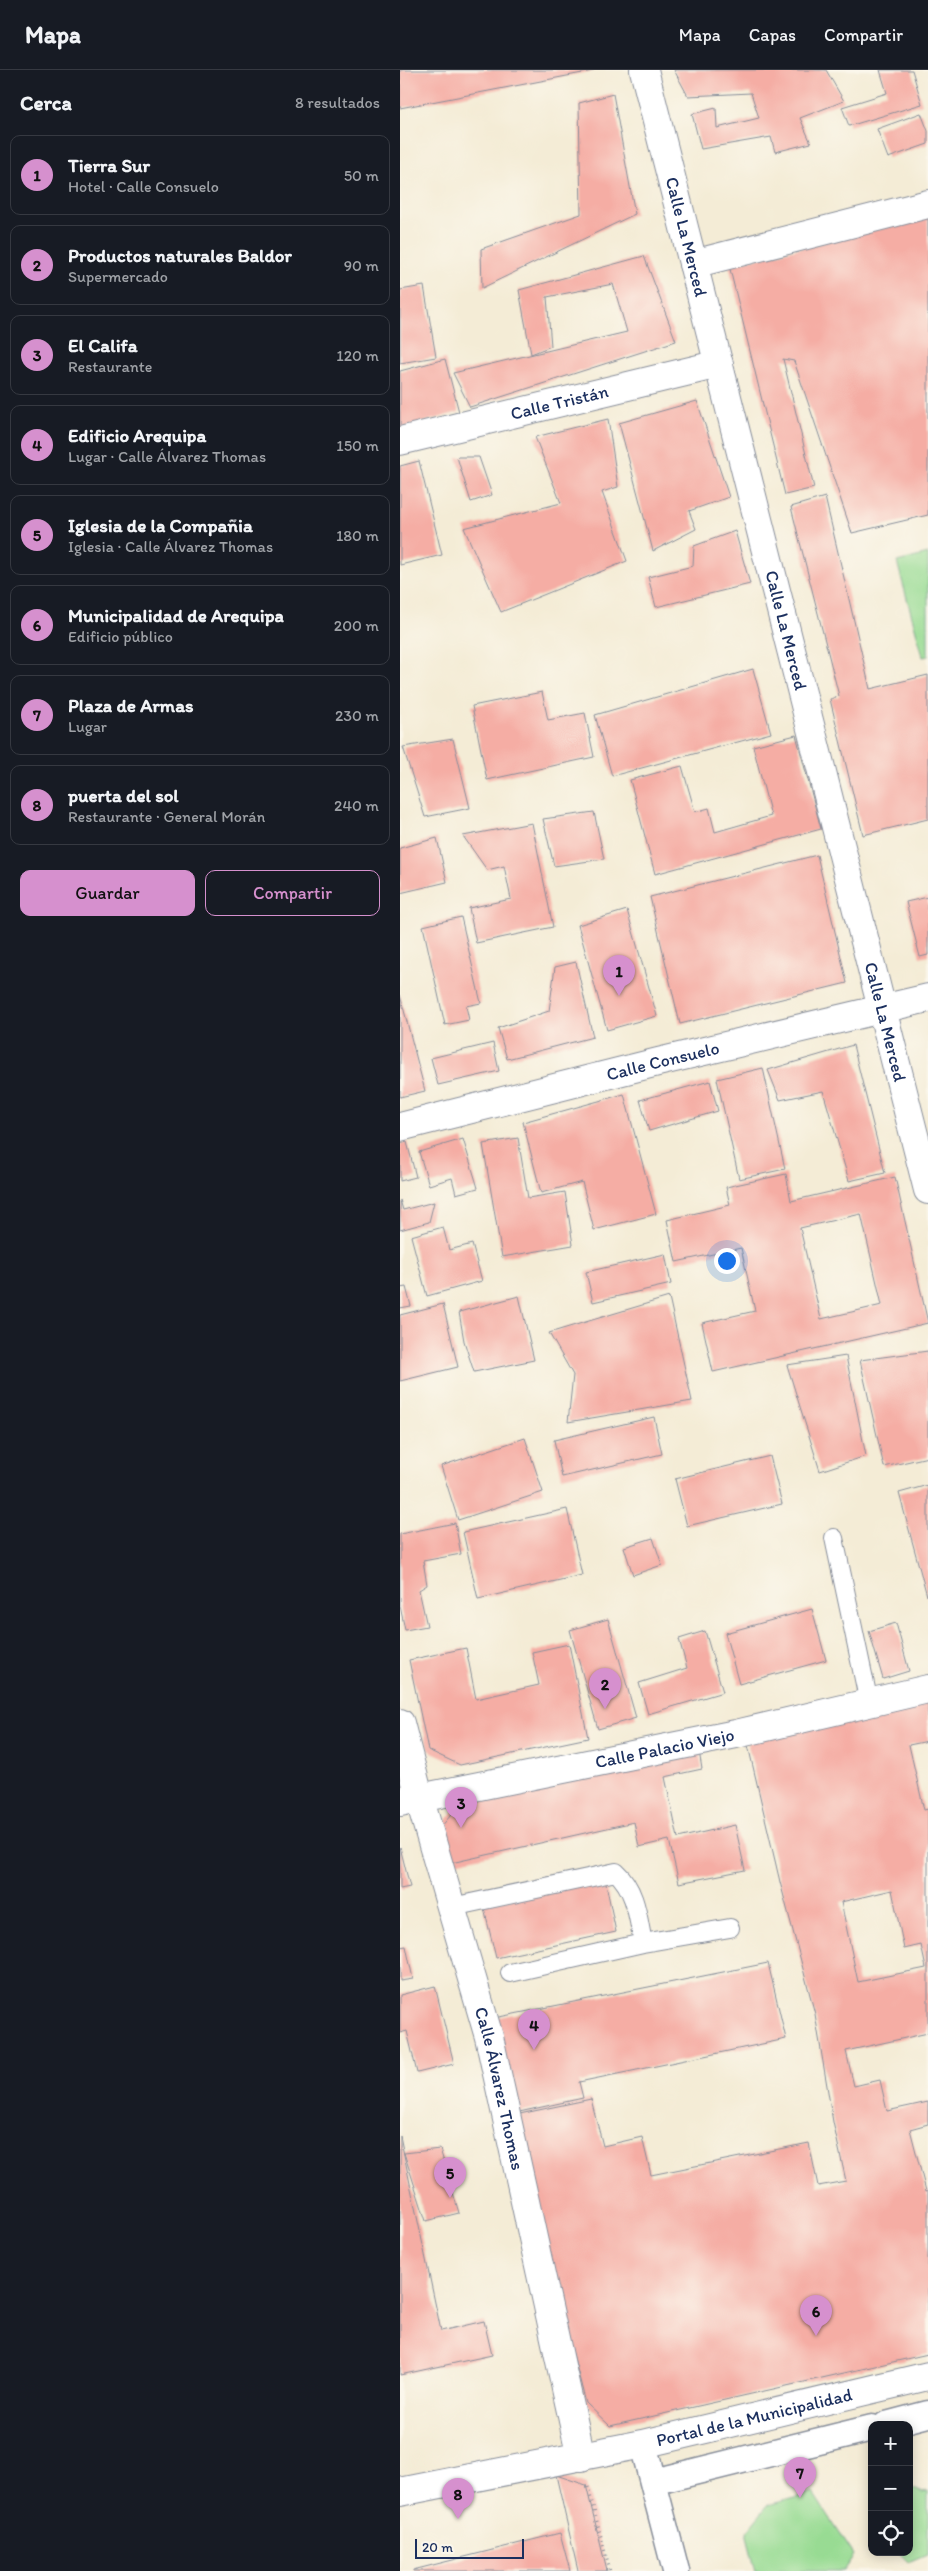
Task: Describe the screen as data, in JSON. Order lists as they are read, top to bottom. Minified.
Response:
{"streets":{"street":["Calle La Merced","Calle Tristán","Calle Consuelo","Calle Palacio Viejo","Calle Álvarez Thomas","Portal de la Municipalidad"]},"crossings":[["Calle La Merced","Calle Tristán"],["Calle La Merced","Calle Consuelo"],["Calle Palacio Viejo","Calle Álvarez Thomas"],["Calle Álvarez Thomas","Portal de la Municipalidad"]],"scale_bar":"20 m","page":{"header":"Mapa","nav":["Mapa","Capas","Compartir"],"heading":["Cerca","8 resultados"],"list":[{"mark":"1","name":"Tierra Sur","note":"Hotel · Calle Consuelo","value":"50 m"},{"mark":"2","name":"Productos naturales Baldor","note":"Supermercado","value":"90 m"},{"mark":"3","name":"El Califa","note":"Restaurante","value":"120 m"},{"mark":"4","name":"Edificio Arequipa","note":"Lugar · Calle Álvarez Thomas","value":"150 m"},{"mark":"5","name":"Iglesia de la Compañia","note":"Iglesia · Calle Álvarez Thomas","value":"180 m"},{"mark":"6","name":"Municipalidad de Arequipa","note":"Edificio público","value":"200 m"},{"mark":"7","name":"Plaza de Armas","note":"Lugar","value":"230 m"},{"mark":"8","name":"puerta del sol","note":"Restaurante · General Morán","value":"240 m"}],"buttons":["Guardar","Compartir"],"pins":["1","2","3","4","5","6","7","8"],"map_buttons":["+","−"],"scale":"20 m"}}
